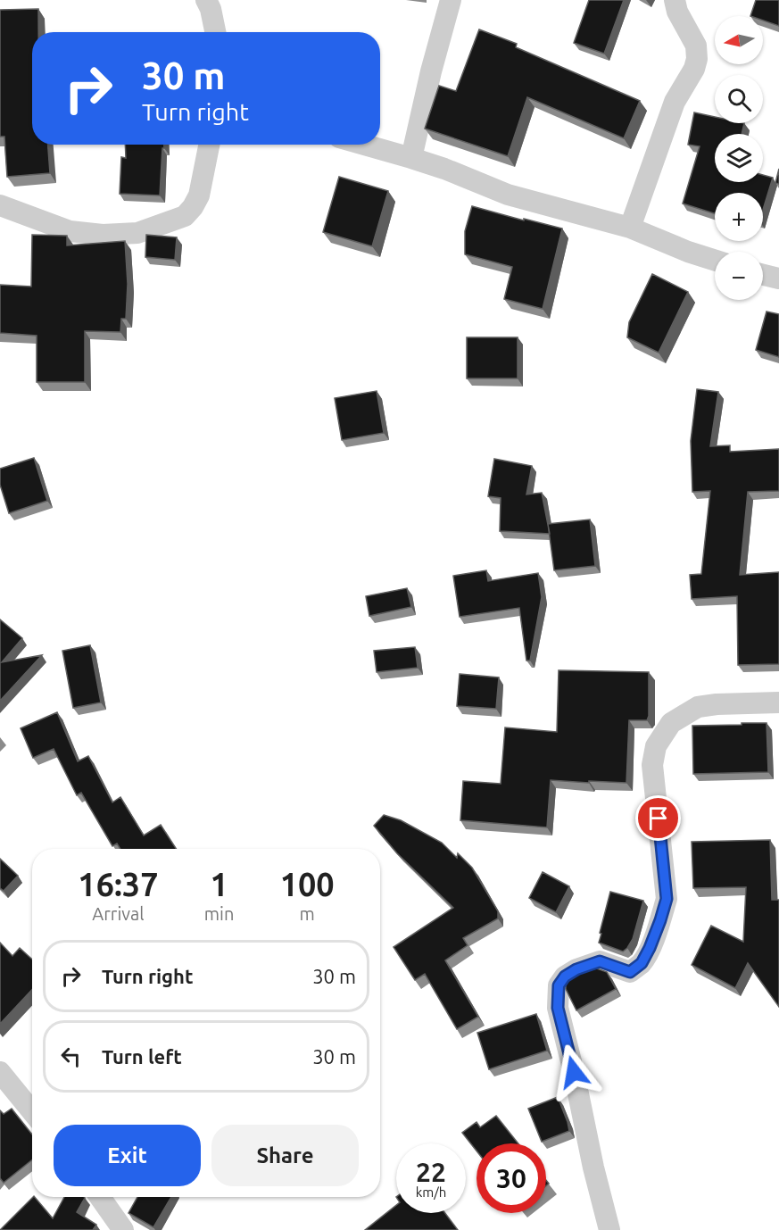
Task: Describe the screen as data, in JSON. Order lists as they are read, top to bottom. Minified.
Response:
{"north":"left","page":{"map_buttons":["+","−"],"turn":["30 m","Turn right"],"eta":["16:37","Arrival","1","min","100","m"],"list":[{"name":"Turn right","value":"30 m"},{"name":"Turn left","value":"30 m"}],"buttons":["Exit","Share"],"speed":"22 km/h","limit":"30"}}
